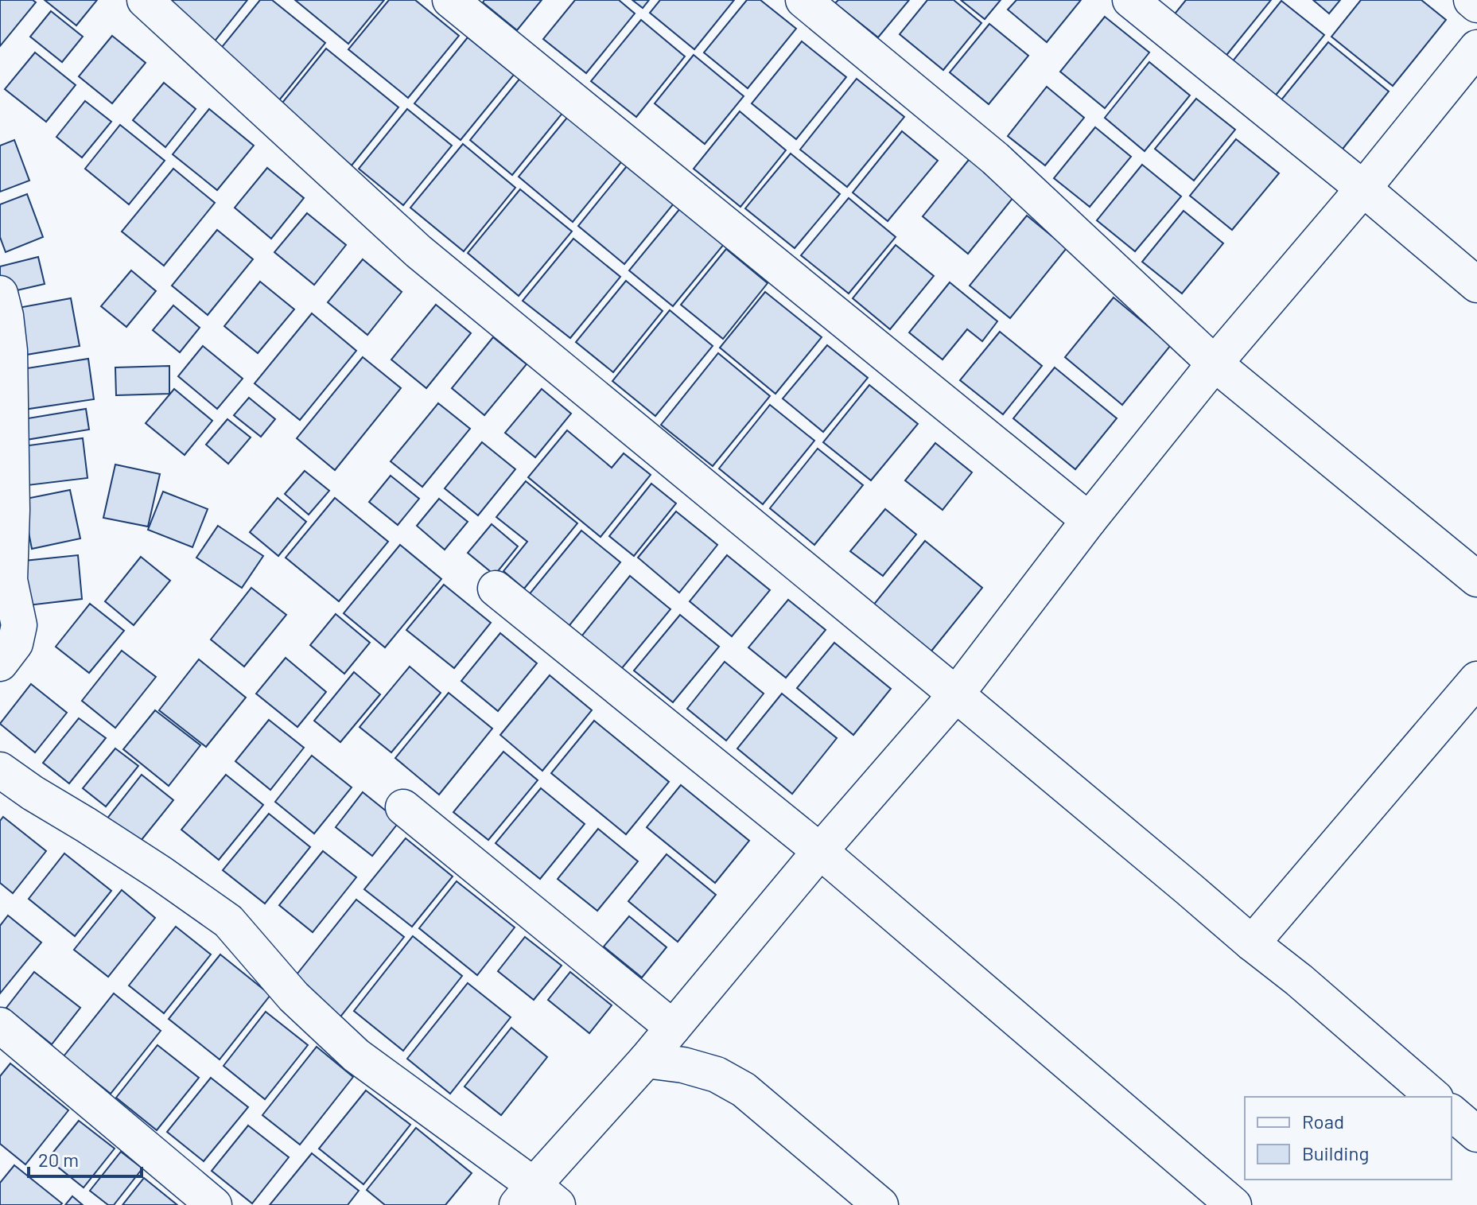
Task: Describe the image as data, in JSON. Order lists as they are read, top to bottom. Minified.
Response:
{"legend":["Road","Building"],"scale_bar":"20 m"}
